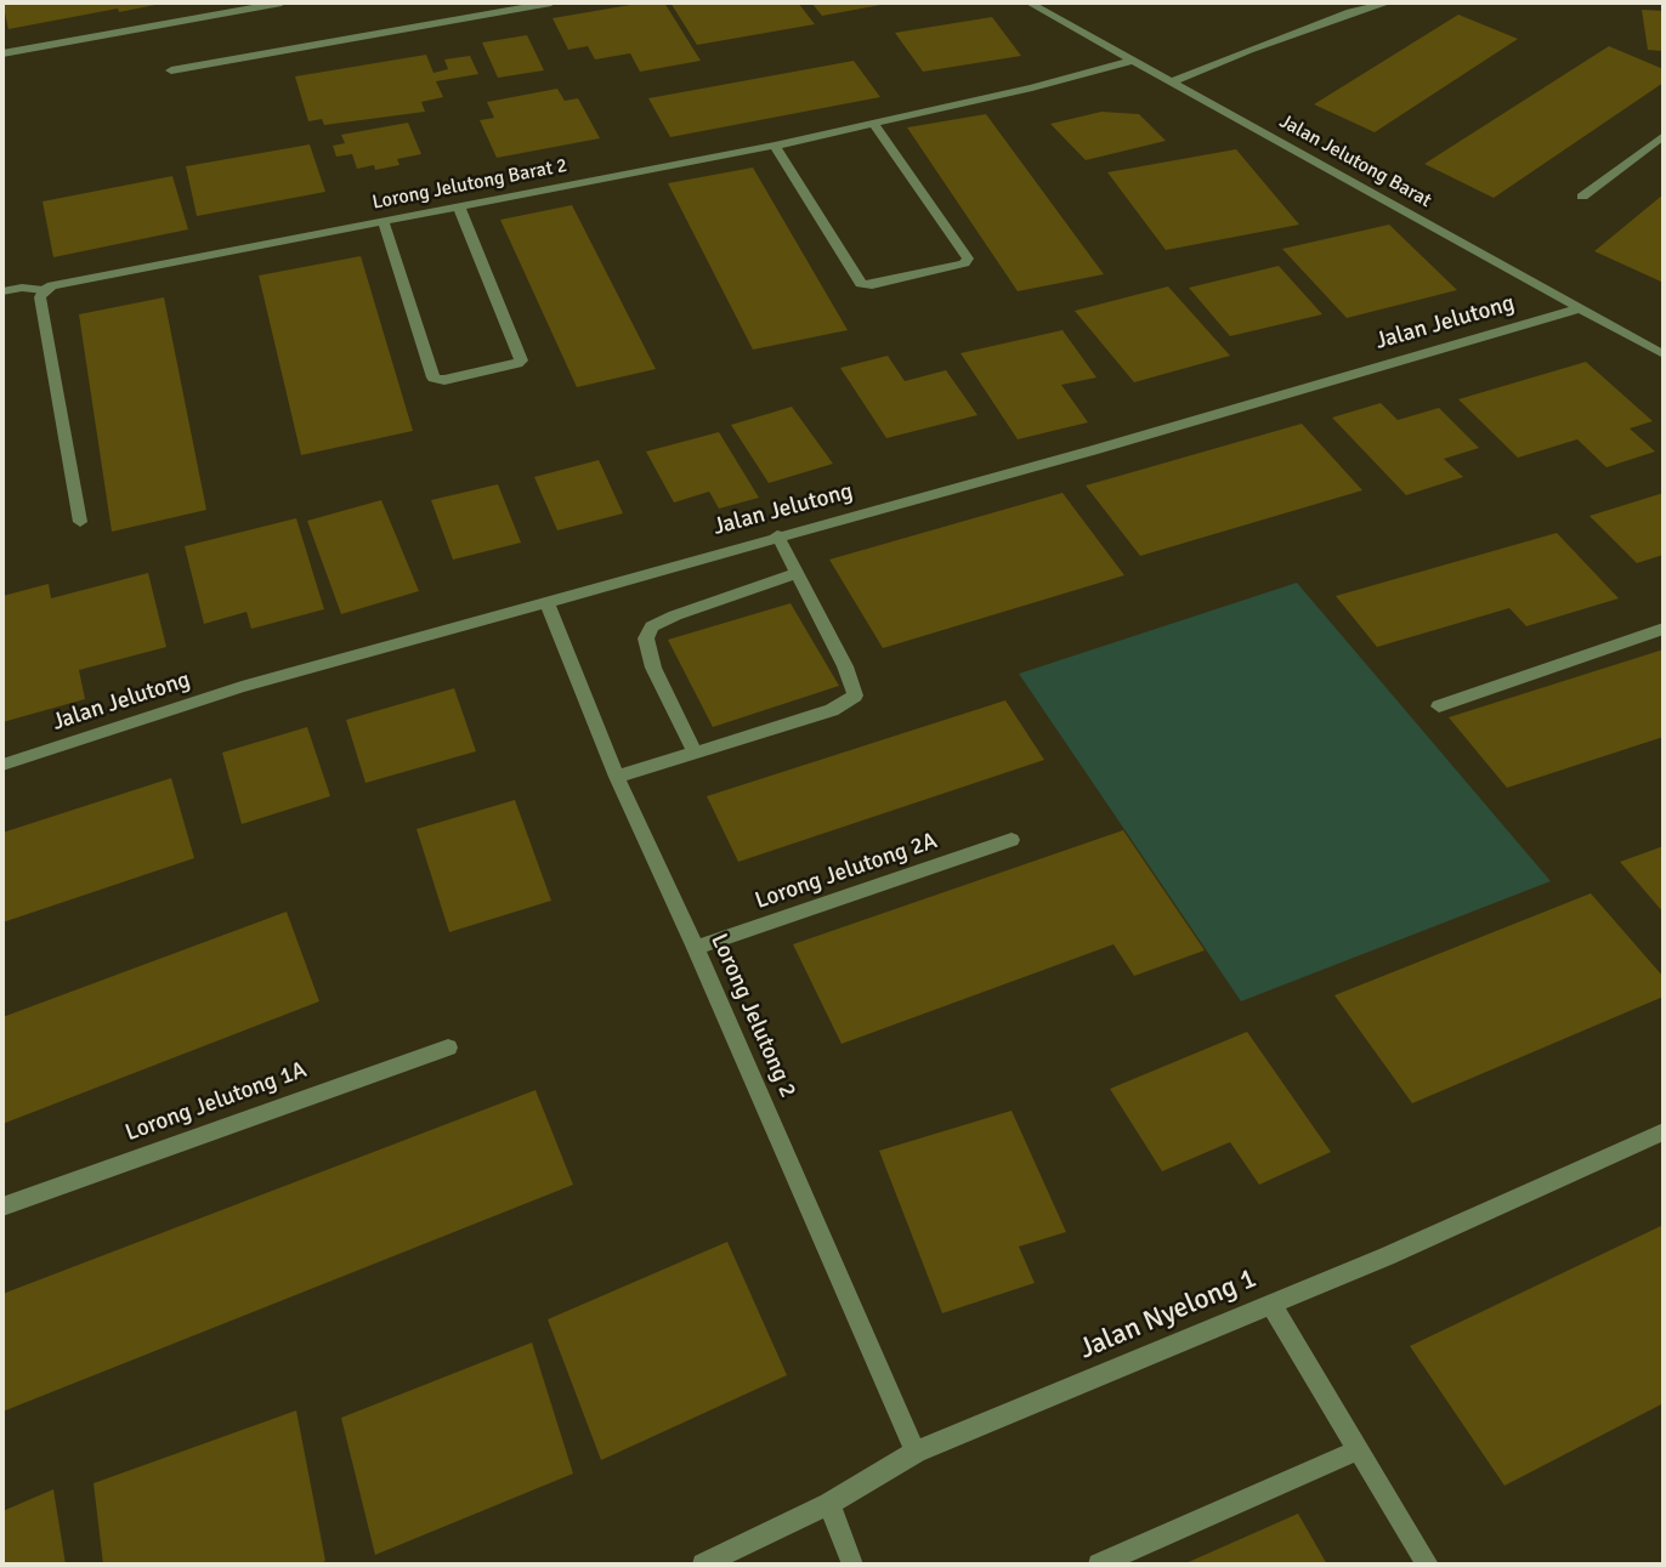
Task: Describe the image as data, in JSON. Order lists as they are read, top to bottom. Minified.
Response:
{"streets":{"street":["Jalan Jelutong Barat","Lorong Jelutong Barat 2","Jalan Jelutong","Lorong Jelutong 2A","Lorong Jelutong 2","Lorong Jelutong 1A","Jalan Nyelong 1"]},"crossings":[["Jalan Jelutong Barat","Lorong Jelutong Barat 2"],["Jalan Jelutong Barat","Jalan Jelutong"],["Jalan Jelutong","Lorong Jelutong 2"],["Lorong Jelutong 2A","Lorong Jelutong 2"],["Lorong Jelutong 2","Jalan Nyelong 1"]]}
